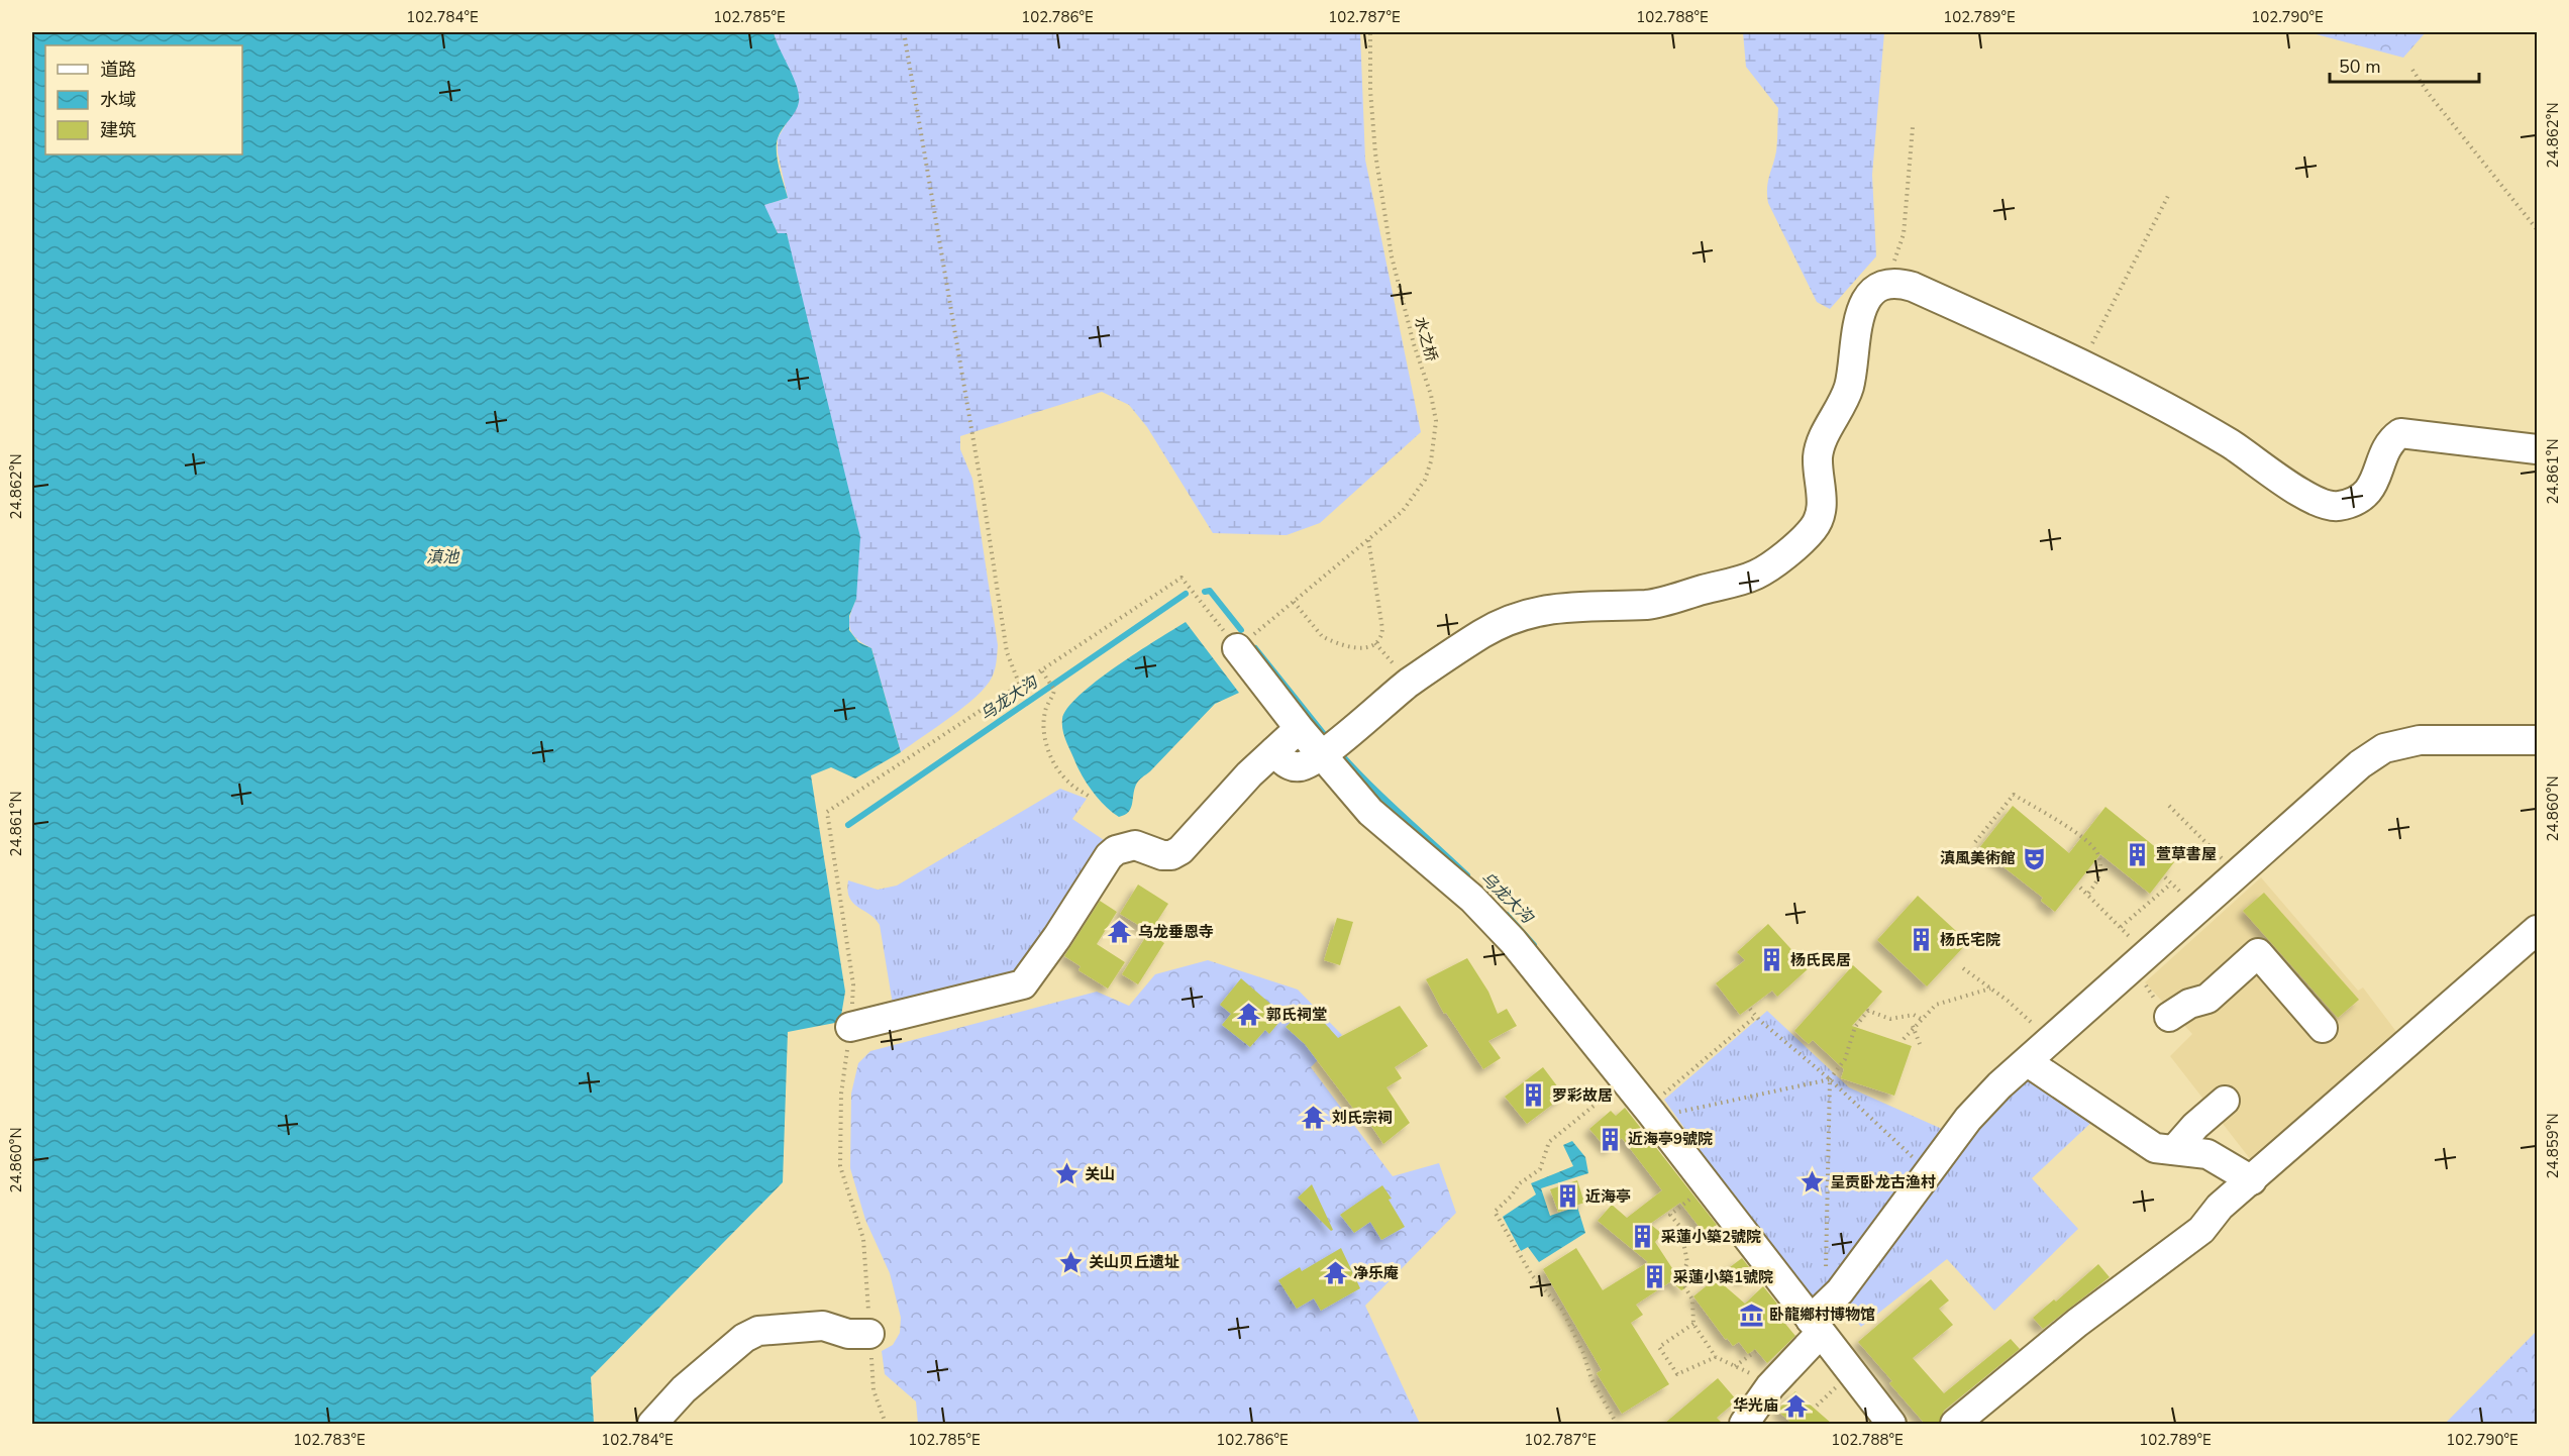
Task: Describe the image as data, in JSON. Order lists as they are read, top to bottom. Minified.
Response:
{"streets":{"path":["水之桥"]},"water":["滇池","乌龙大沟"],"places":{"building":["萱草書屋","杨氏宅院","杨氏民居","罗彩故居","近海亭9號院","近海亭","采蓮小築2號院","采蓮小築1號院"],"theatre":["滇風美術館"],"temple":["乌龙垂恩寺","郭氏祠堂","刘氏宗祠","净乐庵","华光庙"],"place":["关山","呈贡卧龙古渔村","关山贝丘遗址"],"museum":["卧龍鄉村博物馆"]},"legend":["道路","水域","建筑"],"scale_bar":"50 m","coordinates":["102.784°E","102.785°E","102.786°E","102.787°E","102.788°E","102.789°E","102.790°E","24.862°N","24.861°N","24.860°N","24.859°N","102.783°E"]}
